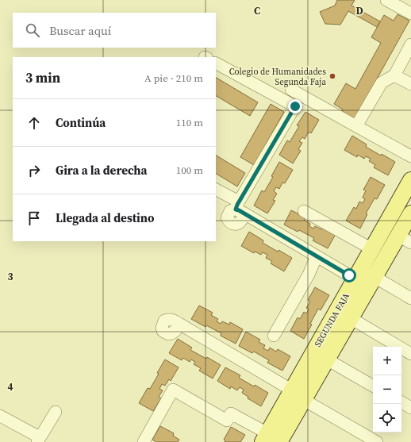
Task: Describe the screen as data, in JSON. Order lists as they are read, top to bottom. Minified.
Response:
{"streets":{"main road":["SEGUNDA FAJA"]},"places":["Colegio de Humanidades Segunda Faja"],"page":{"search":"Buscar aquí","heading":["3 min","A pie · 210 m"],"list":[["Continúa","110 m"],["Gira a la derecha","100 m"],"Llegada al destino"],"map_buttons":["+","−"]},"grid":{"columns":["C","D"],"rows":["3","4"]}}
